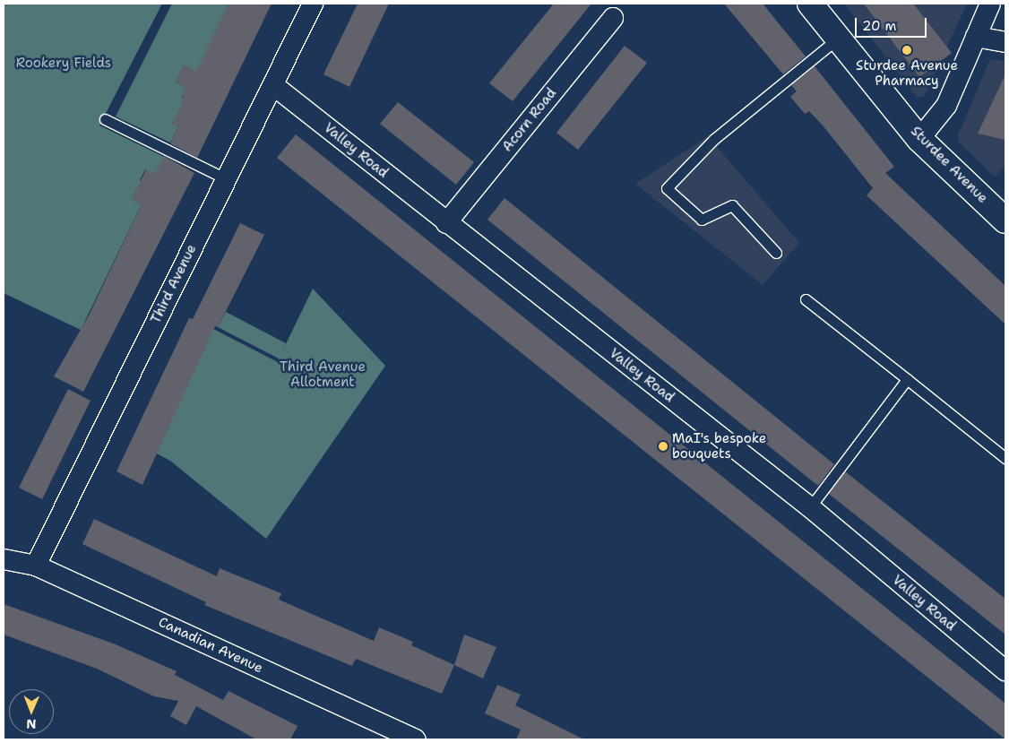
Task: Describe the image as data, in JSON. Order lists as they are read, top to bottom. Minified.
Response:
{"streets":{"street":["Acorn Road","Valley Road","Sturdee Avenue","Third Avenue","Canadian Avenue"]},"crossings":[["Acorn Road","Valley Road"],["Valley Road","Third Avenue"],["Third Avenue","Canadian Avenue"]],"parks":["Rookery Fields","Third Avenue Allotment"],"places":["Sturdee Avenue Pharmacy","MaI's bespoke bouquets"],"scale_bar":"20 m","north":"bottom"}
